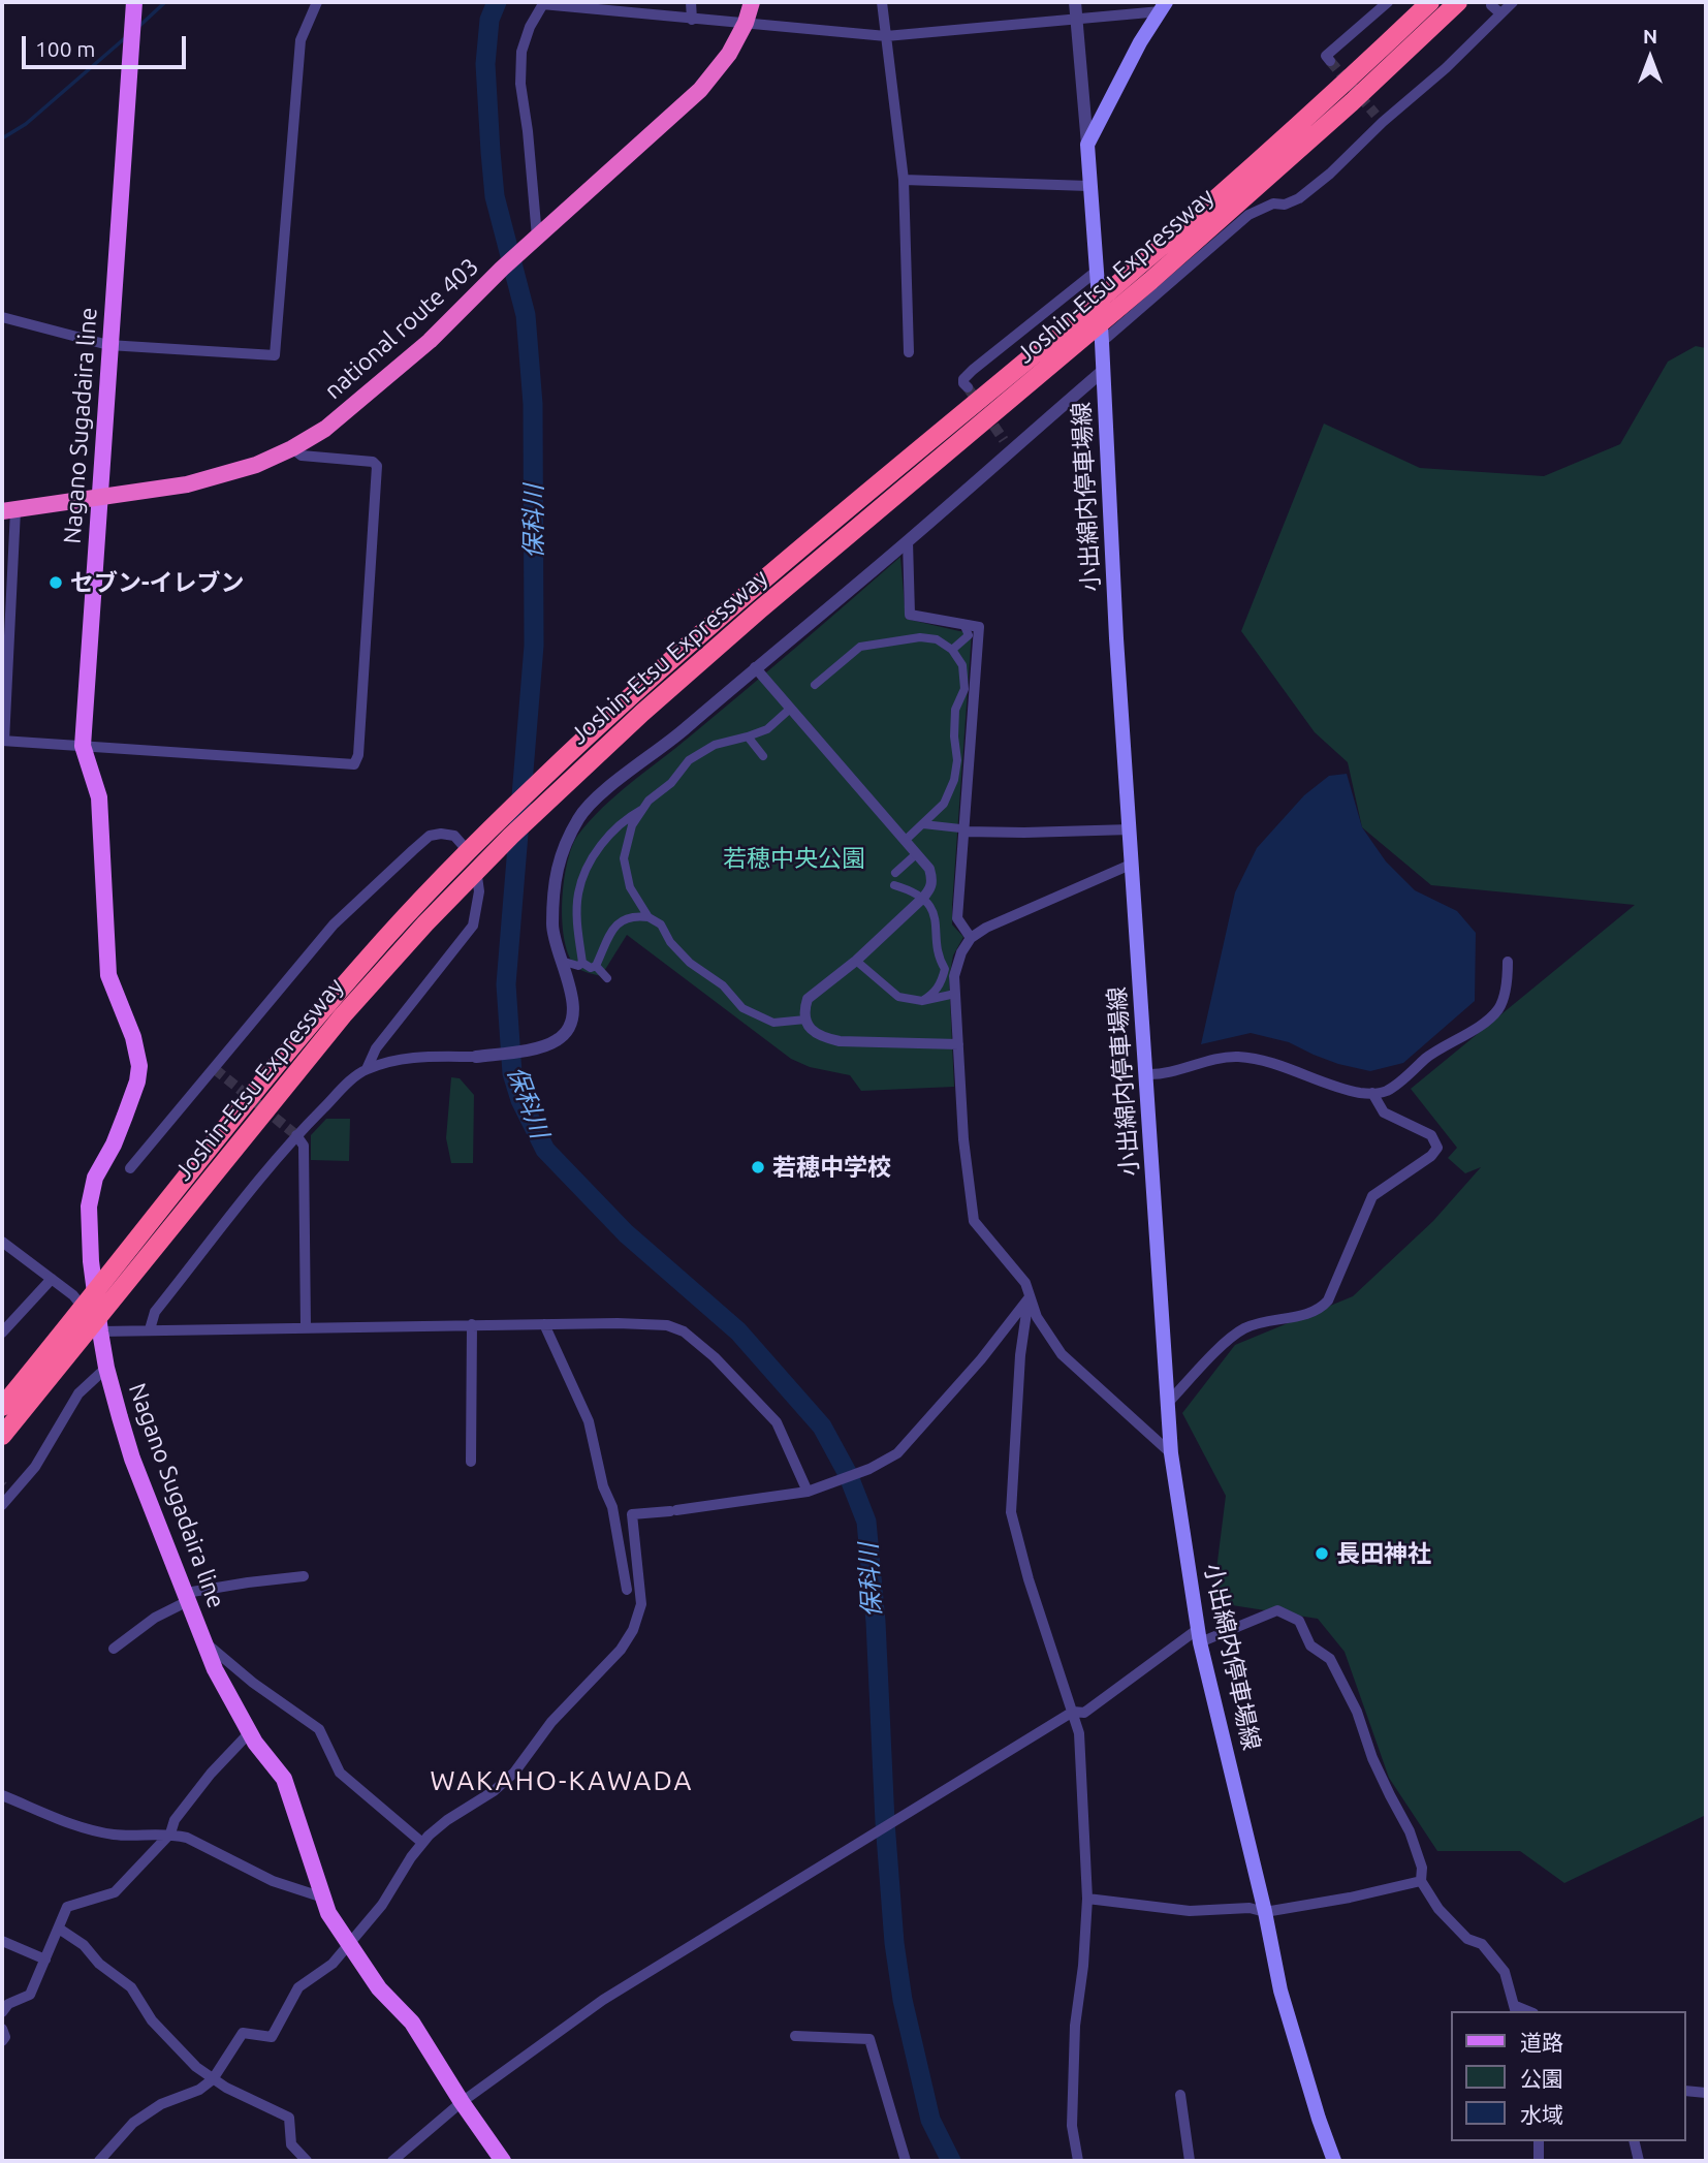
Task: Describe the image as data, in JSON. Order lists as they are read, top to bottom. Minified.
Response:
{"streets":{"highway":["Joshin-Etsu Expressway","national route 403"],"main road":["Nagano Sugadaira line","小出綿内停車場線"]},"crossings":[["national route 403","Nagano Sugadaira line"]],"districts":["WAKAHO-KAWADA"],"water":["保科川"],"parks":["若穂中央公園"],"places":["セブン-イレブン","若穂中学校","長田神社"],"legend":["道路","公園","水域"],"scale_bar":"100 m","north":"top"}
